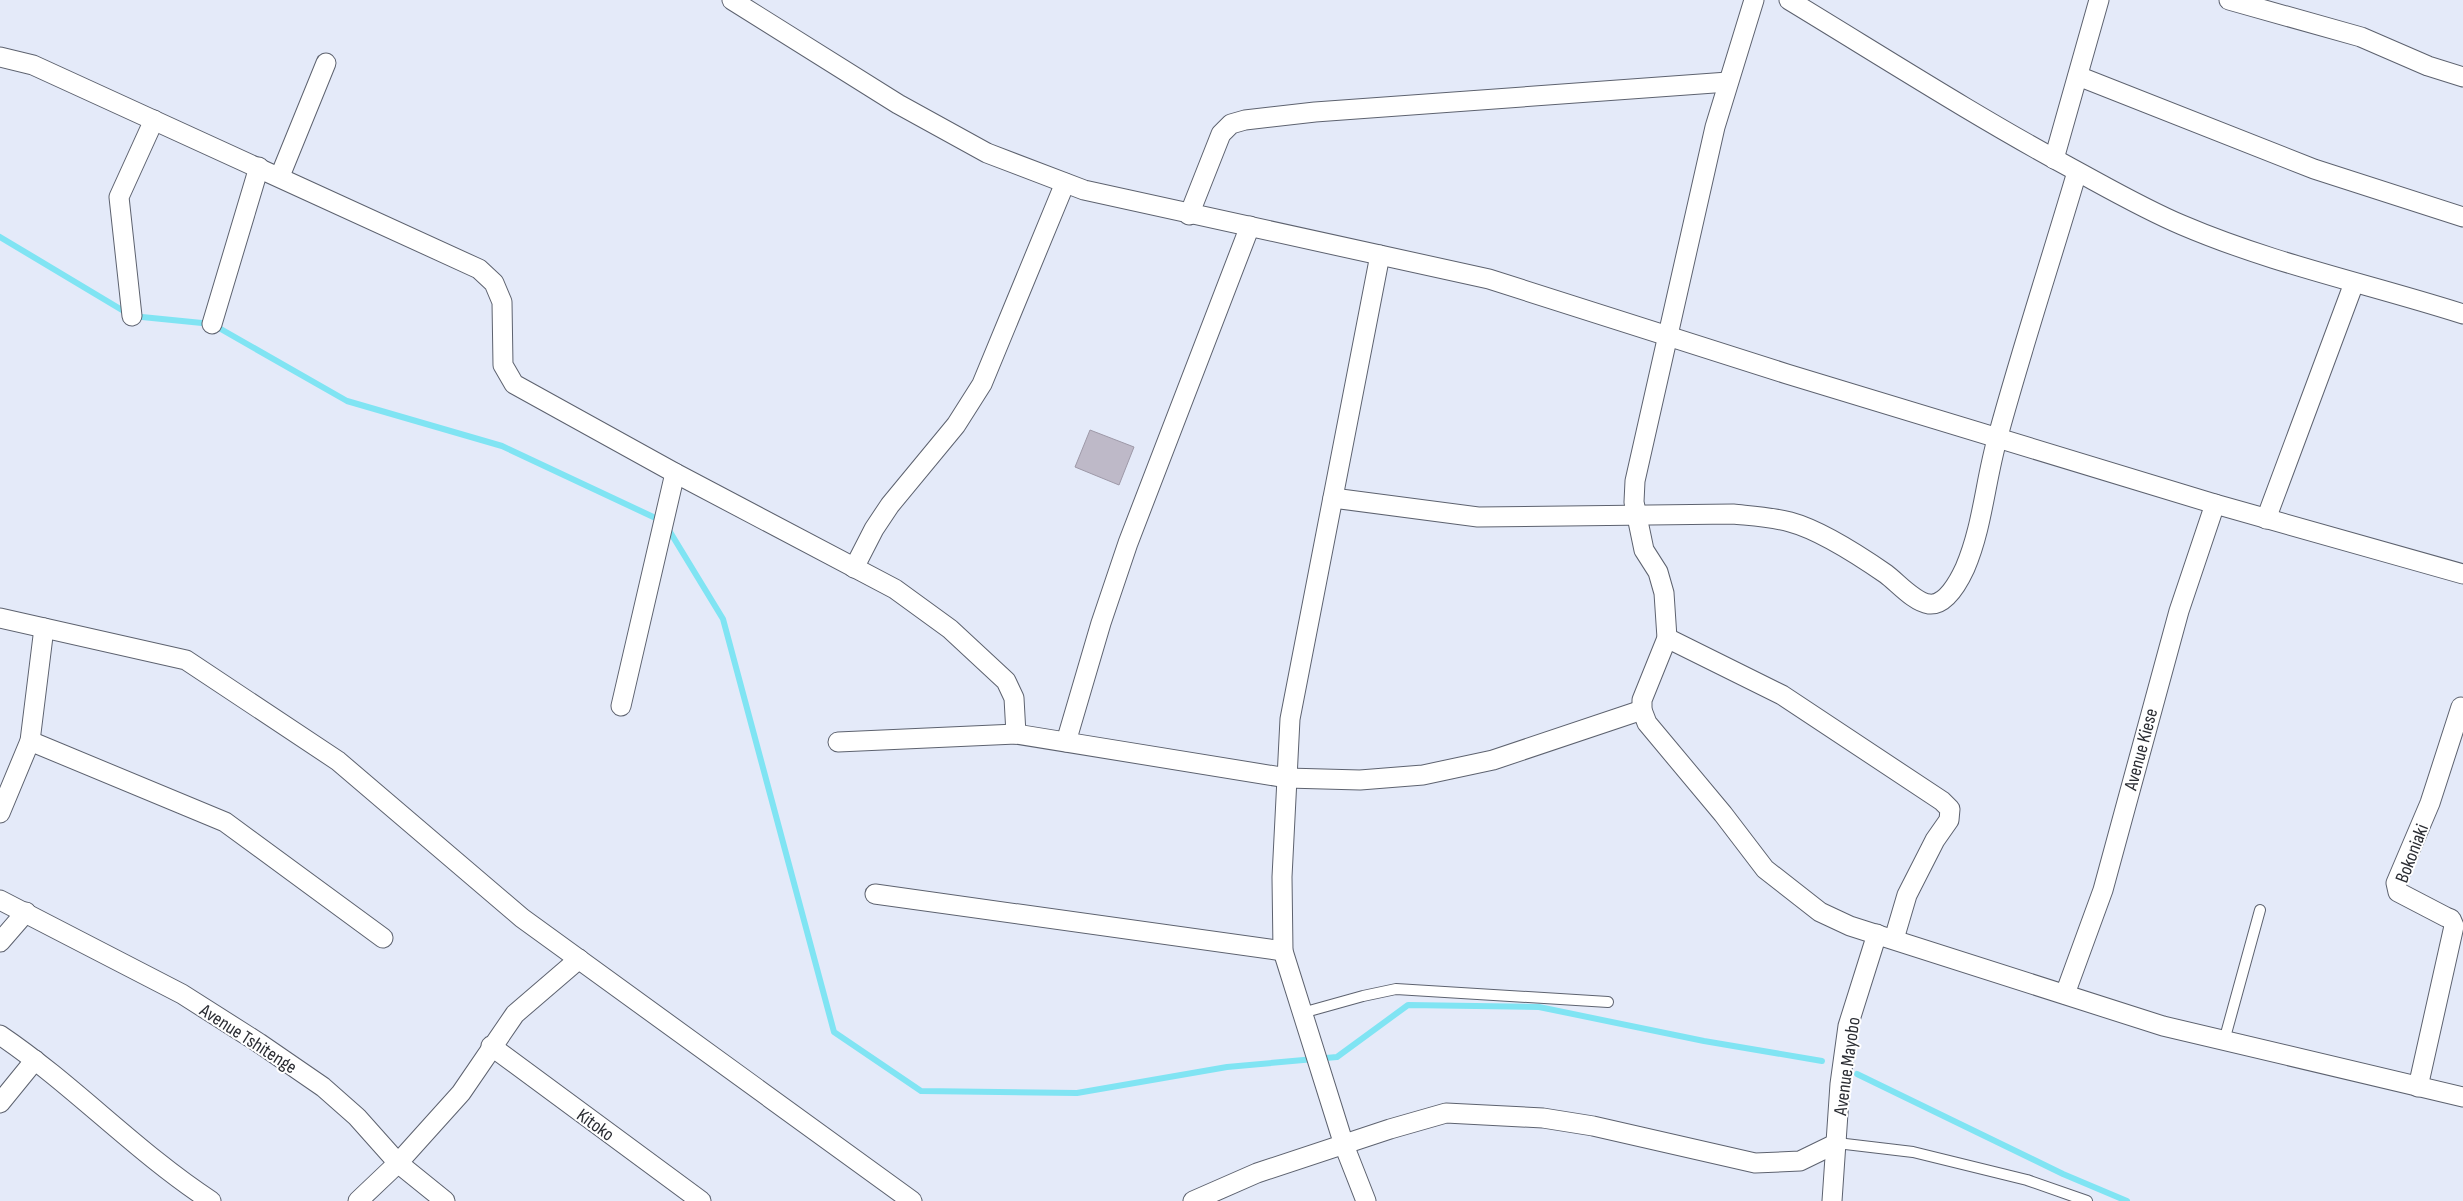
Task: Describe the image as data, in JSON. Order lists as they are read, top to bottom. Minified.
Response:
{"streets":{"street":["Avenue Kiese","Bokoniaki","Avenue Tshitenge","Avenue Mayobo","Kitoko"]}}
